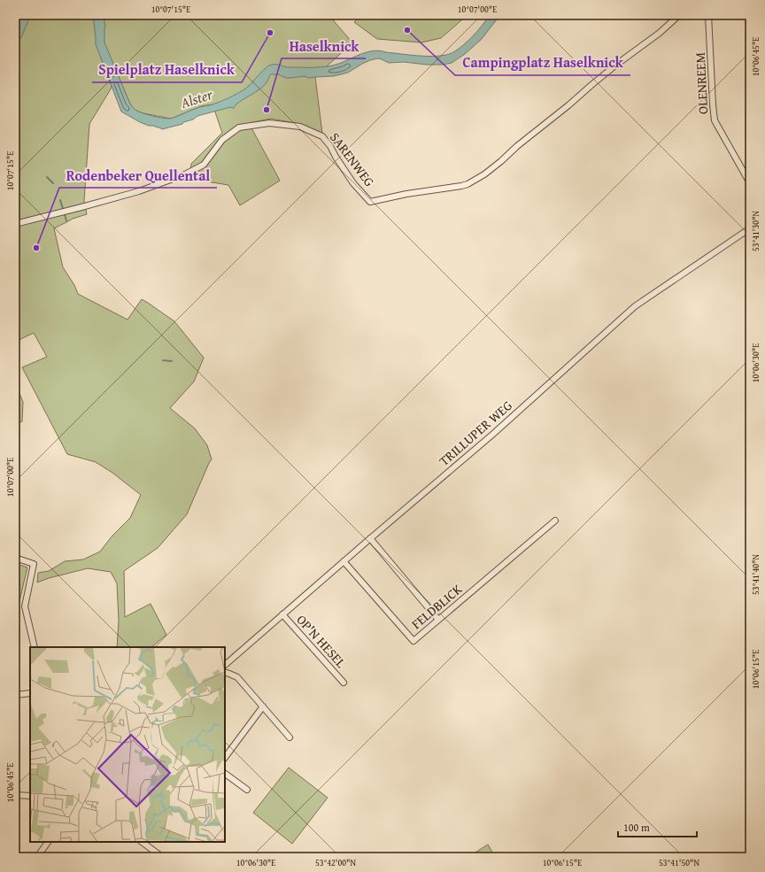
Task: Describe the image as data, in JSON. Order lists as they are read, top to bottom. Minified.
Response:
{"streets":{"street":["OLENREEM","SARENWEG","TRILLUPER WEG","FELDBLICK","OP'N HESEL"]},"crossings":[["TRILLUPER WEG","FELDBLICK"],["TRILLUPER WEG","OP'N HESEL"]],"water":["Alster"],"places":["Campingplatz Haselknick","Spielplatz Haselknick","Haselknick","Rodenbeker Quellental"],"scale_bar":"100 m","coordinates":["10°07'15\"E","10°07'00\"E","10°06'45\"E","53°41'30\"N","10°06'30\"E","53°41'40\"N","10°06'15\"E","53°42'00\"N","53°41'50\"N"]}
